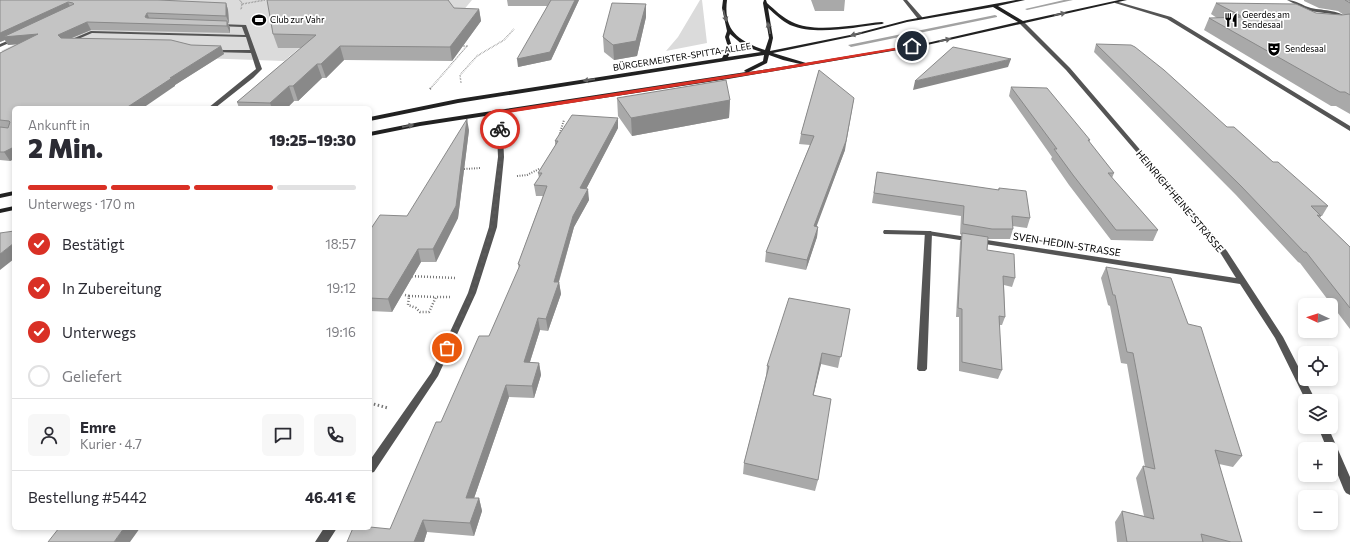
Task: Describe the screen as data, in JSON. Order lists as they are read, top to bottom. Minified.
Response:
{"streets":{"main road":["BÜRGERMEISTER-SPITTA-ALLEE"],"street":["HEINRICH-HEINE-STRASSE","SVEN-HEDIN-STRASSE"]},"crossings":[["HEINRICH-HEINE-STRASSE","SVEN-HEDIN-STRASSE"]],"places":{"sports":["Club zur Vahr"],"restaurant":["Geerdes am Sendesaal"],"theatre":["Sendesaal"]},"north":"left","page":{"heading":["2 Min.","Ankunft in","19:25–19:30"],"panel":["Emre","Kurier · 4.7","Bestellung #5442","46.41 €"],"bar":"Unterwegs · 170 m","list":[["Bestätigt","18:57"],["In Zubereitung","19:12"],["Unterwegs","19:16"],"Geliefert"],"map_buttons":["+","−"]}}
